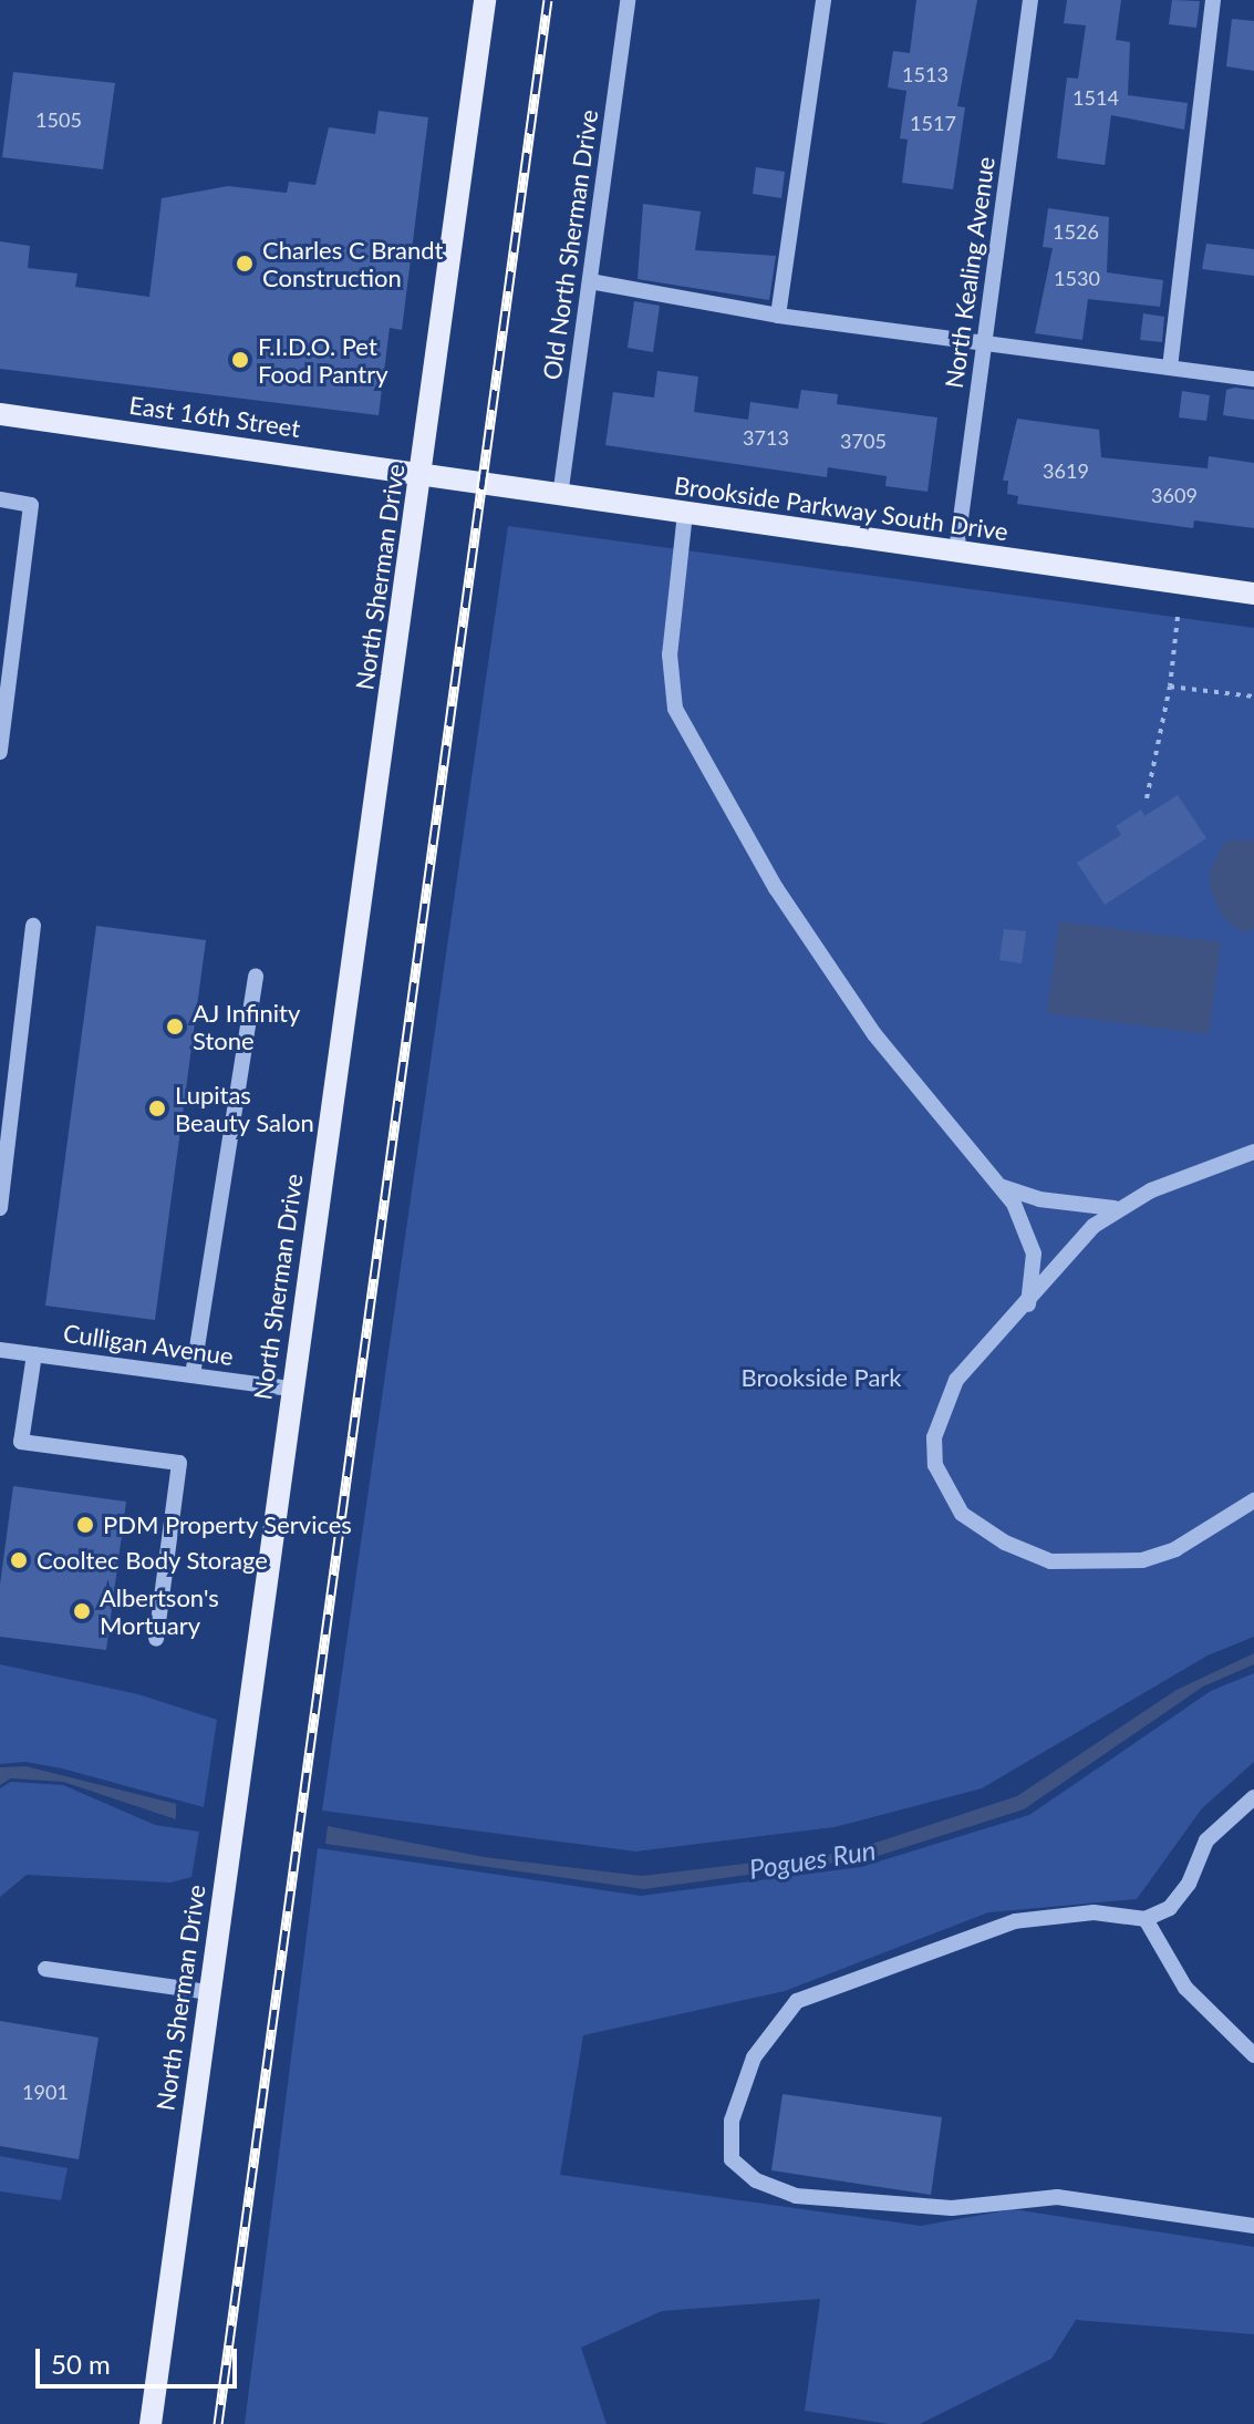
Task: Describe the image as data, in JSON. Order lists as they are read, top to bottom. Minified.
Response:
{"streets":{"main road":["East 16th Street","Brookside Parkway South Drive","North Sherman Drive"],"street":["Old North Sherman Drive","North Kealing Avenue","Culligan Avenue"]},"crossings":[["Old North Sherman Drive","Brookside Parkway South Drive"],["North Kealing Avenue","Brookside Parkway South Drive"],["East 16th Street","Brookside Parkway South Drive"],["East 16th Street","North Sherman Drive"],["Brookside Parkway South Drive","North Sherman Drive"],["North Sherman Drive","Culligan Avenue"]],"water":["Pogues Run"],"parks":["Brookside Park"],"places":["Charles C Brandt Construction","F.I.D.O. Pet Food Pantry","AJ Infinity Stone","Lupitas Beauty Salon","PDM Property Services","Cooltec Body Storage","Albertson's Mortuary"],"house_numbers":["1513","1514","1505","1517","1526","1530","3713","3705","3619","3609","1901"],"scale_bar":"50 m"}
